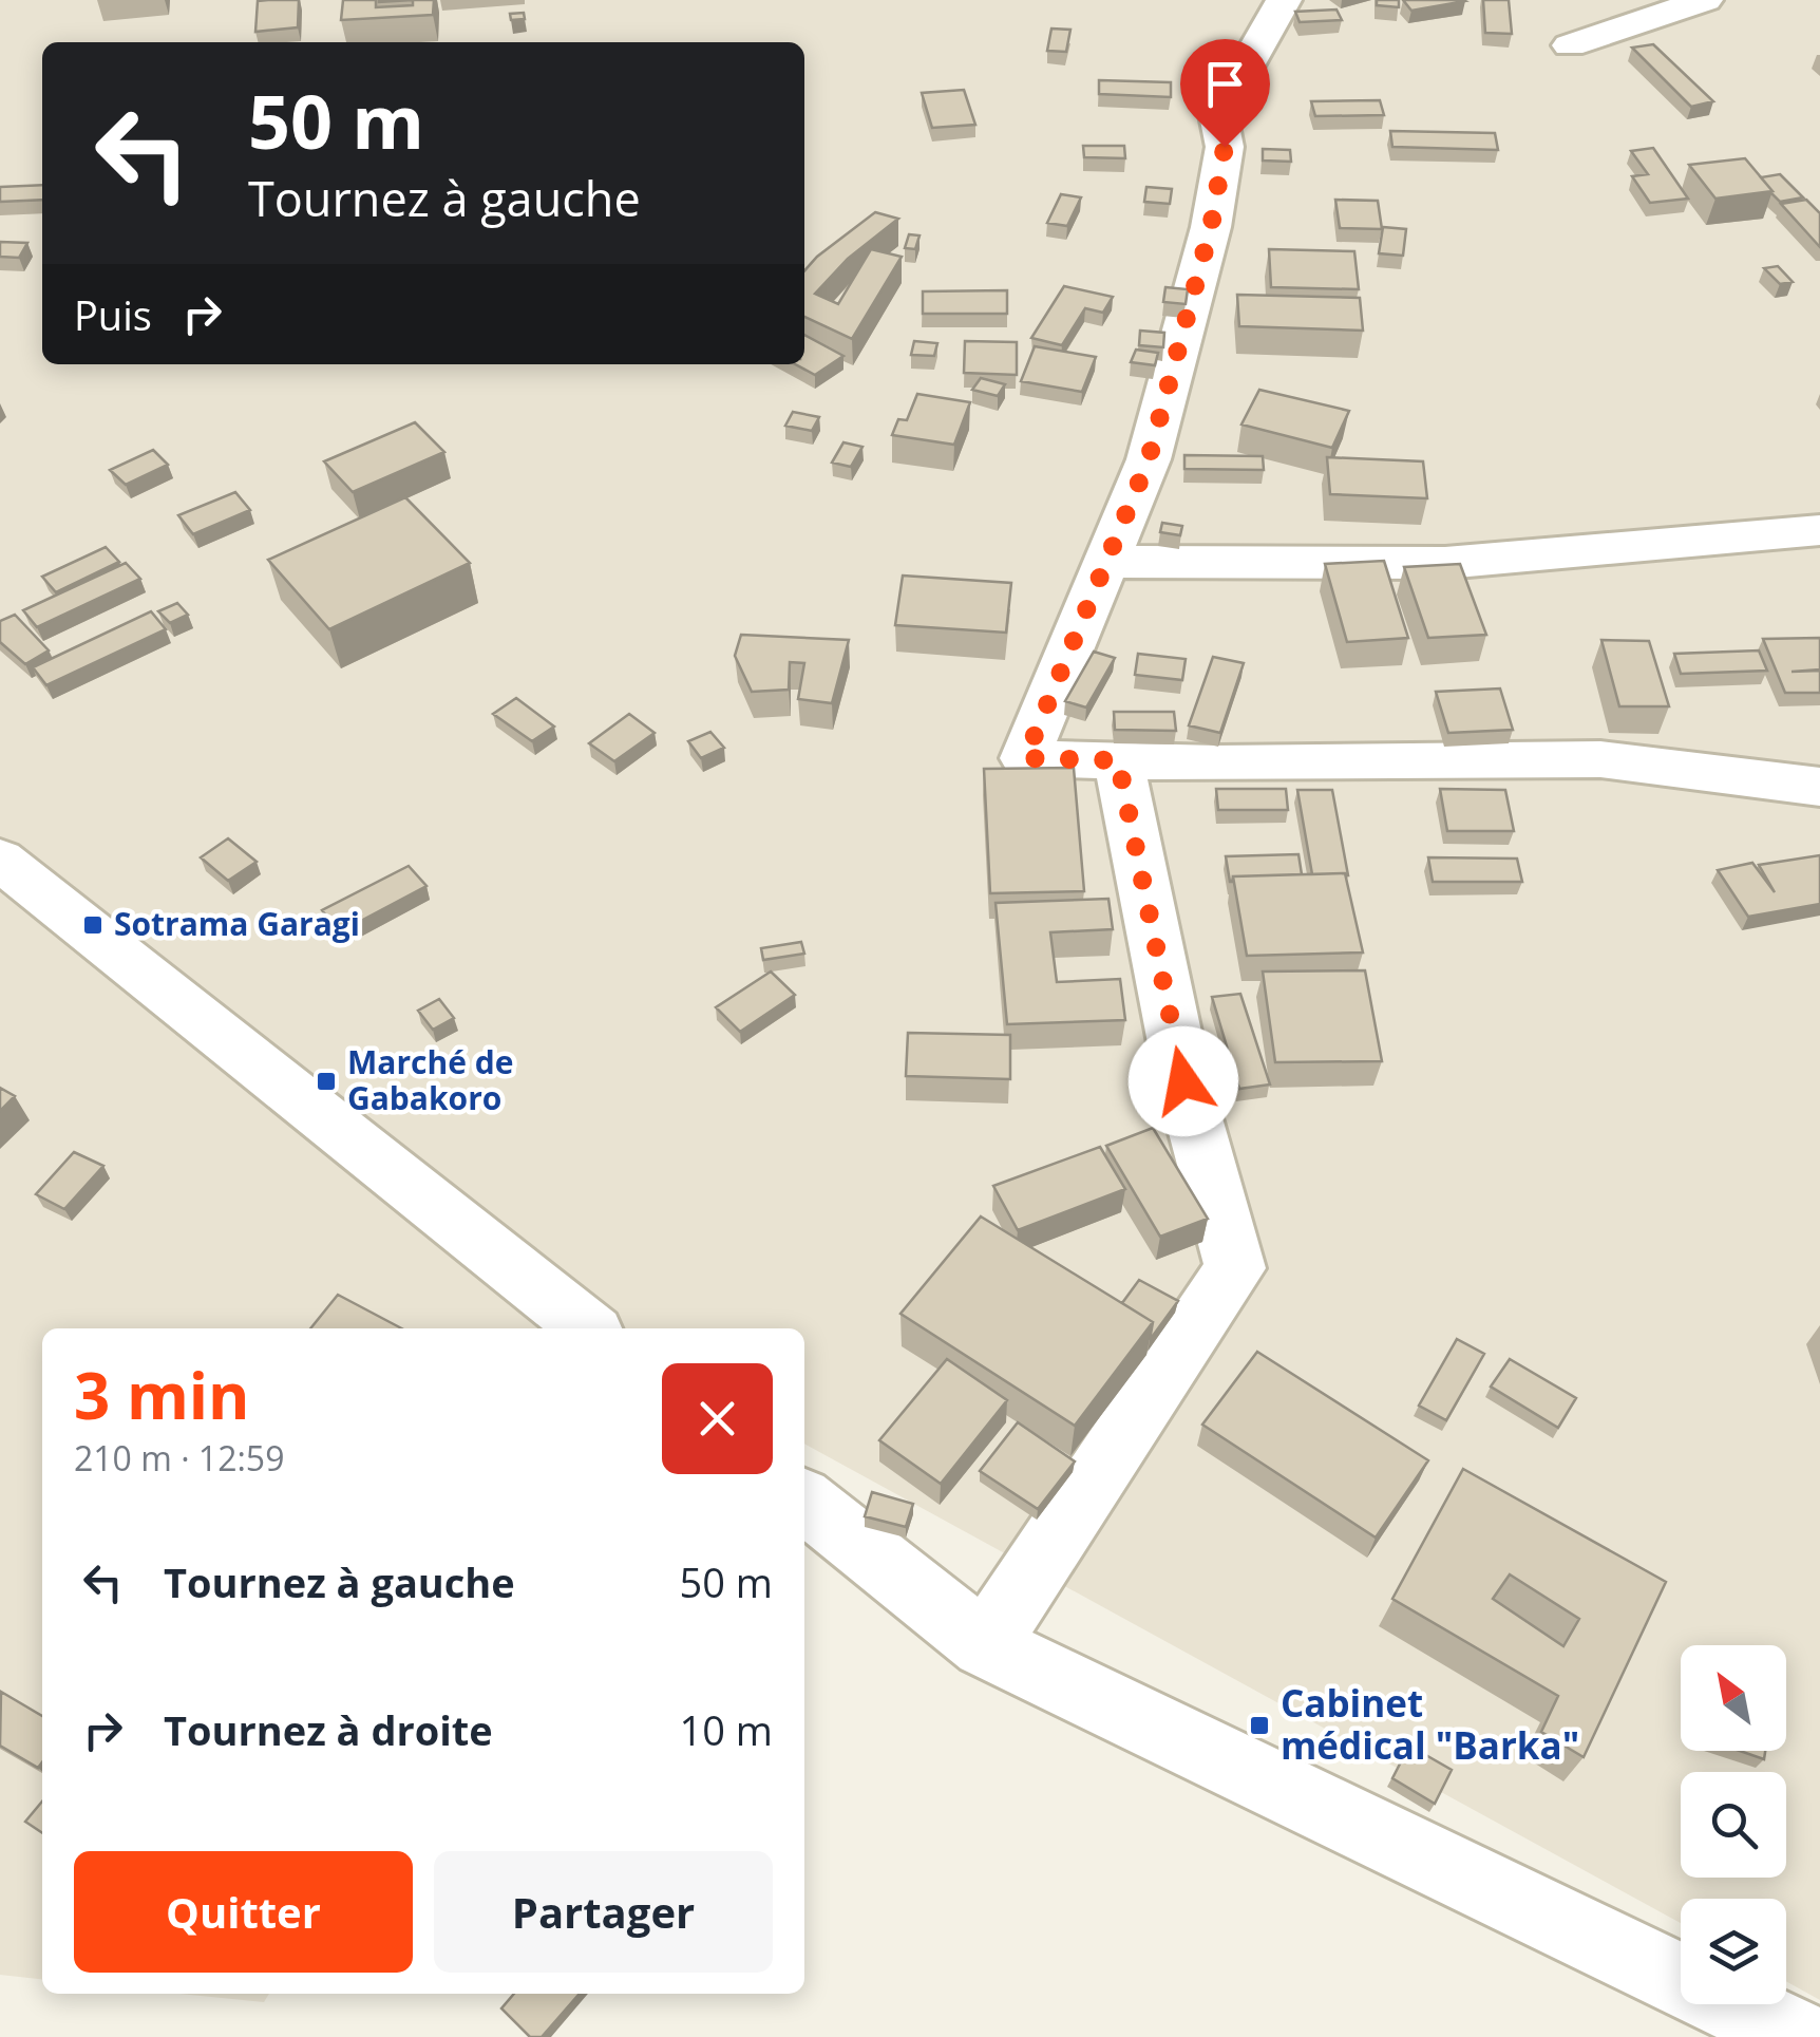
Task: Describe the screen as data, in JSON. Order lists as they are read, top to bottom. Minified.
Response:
{"places":{"transit":["Sotrama Garagi","Marché de Gabakoro","Cabinet médical \"Barka\""]},"north":"top left","page":{"turn":["50 m","Tournez à gauche"],"then":"Puis","heading":["3 min","210 m · 12:59"],"list":[{"name":"Tournez à gauche","value":"50 m"},{"name":"Tournez à droite","value":"10 m"}],"buttons":["Quitter","Partager"]}}
